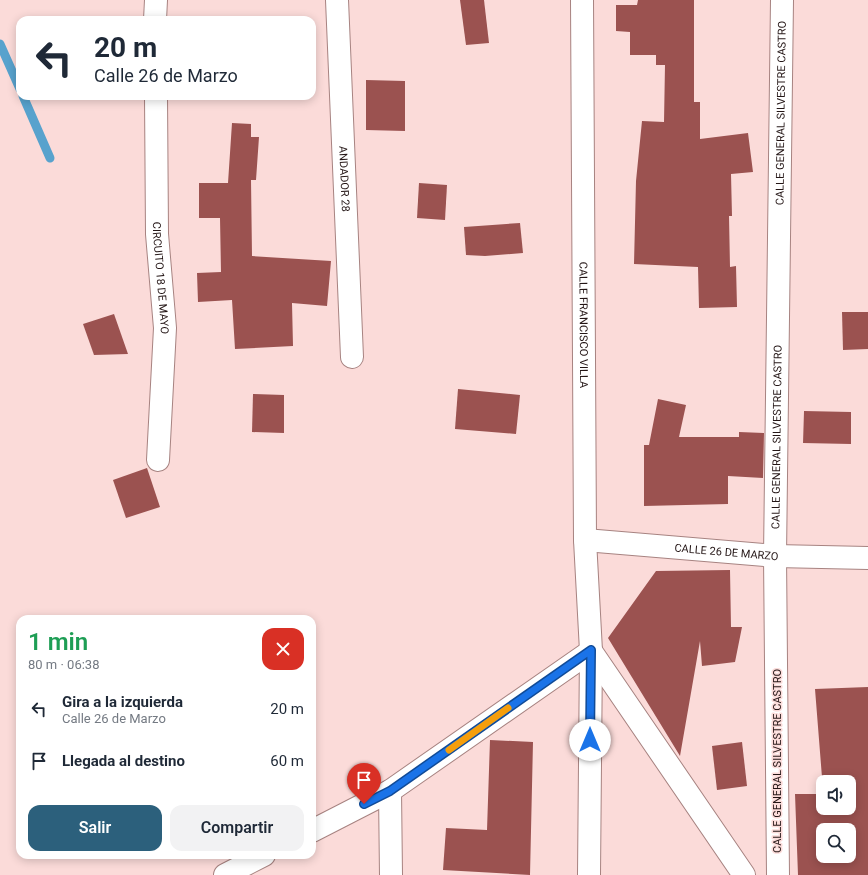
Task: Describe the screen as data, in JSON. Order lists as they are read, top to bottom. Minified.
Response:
{"streets":{"street":["CALLE GENERAL SILVESTRE CASTRO","ANDADOR 28","CIRCUITO 18 DE MAYO","CALLE FRANCISCO VILLA","CALLE 26 DE MARZO"]},"crossings":[["CALLE GENERAL SILVESTRE CASTRO","CALLE 26 DE MARZO"],["CALLE FRANCISCO VILLA","CALLE 26 DE MARZO"]],"page":{"turn":["20 m","Calle 26 de Marzo"],"heading":["1 min","80 m · 06:38"],"list":[{"name":"Gira a la izquierda","note":"Calle 26 de Marzo","value":"20 m"},{"name":"Llegada al destino","value":"60 m"}],"buttons":["Salir","Compartir"]}}
